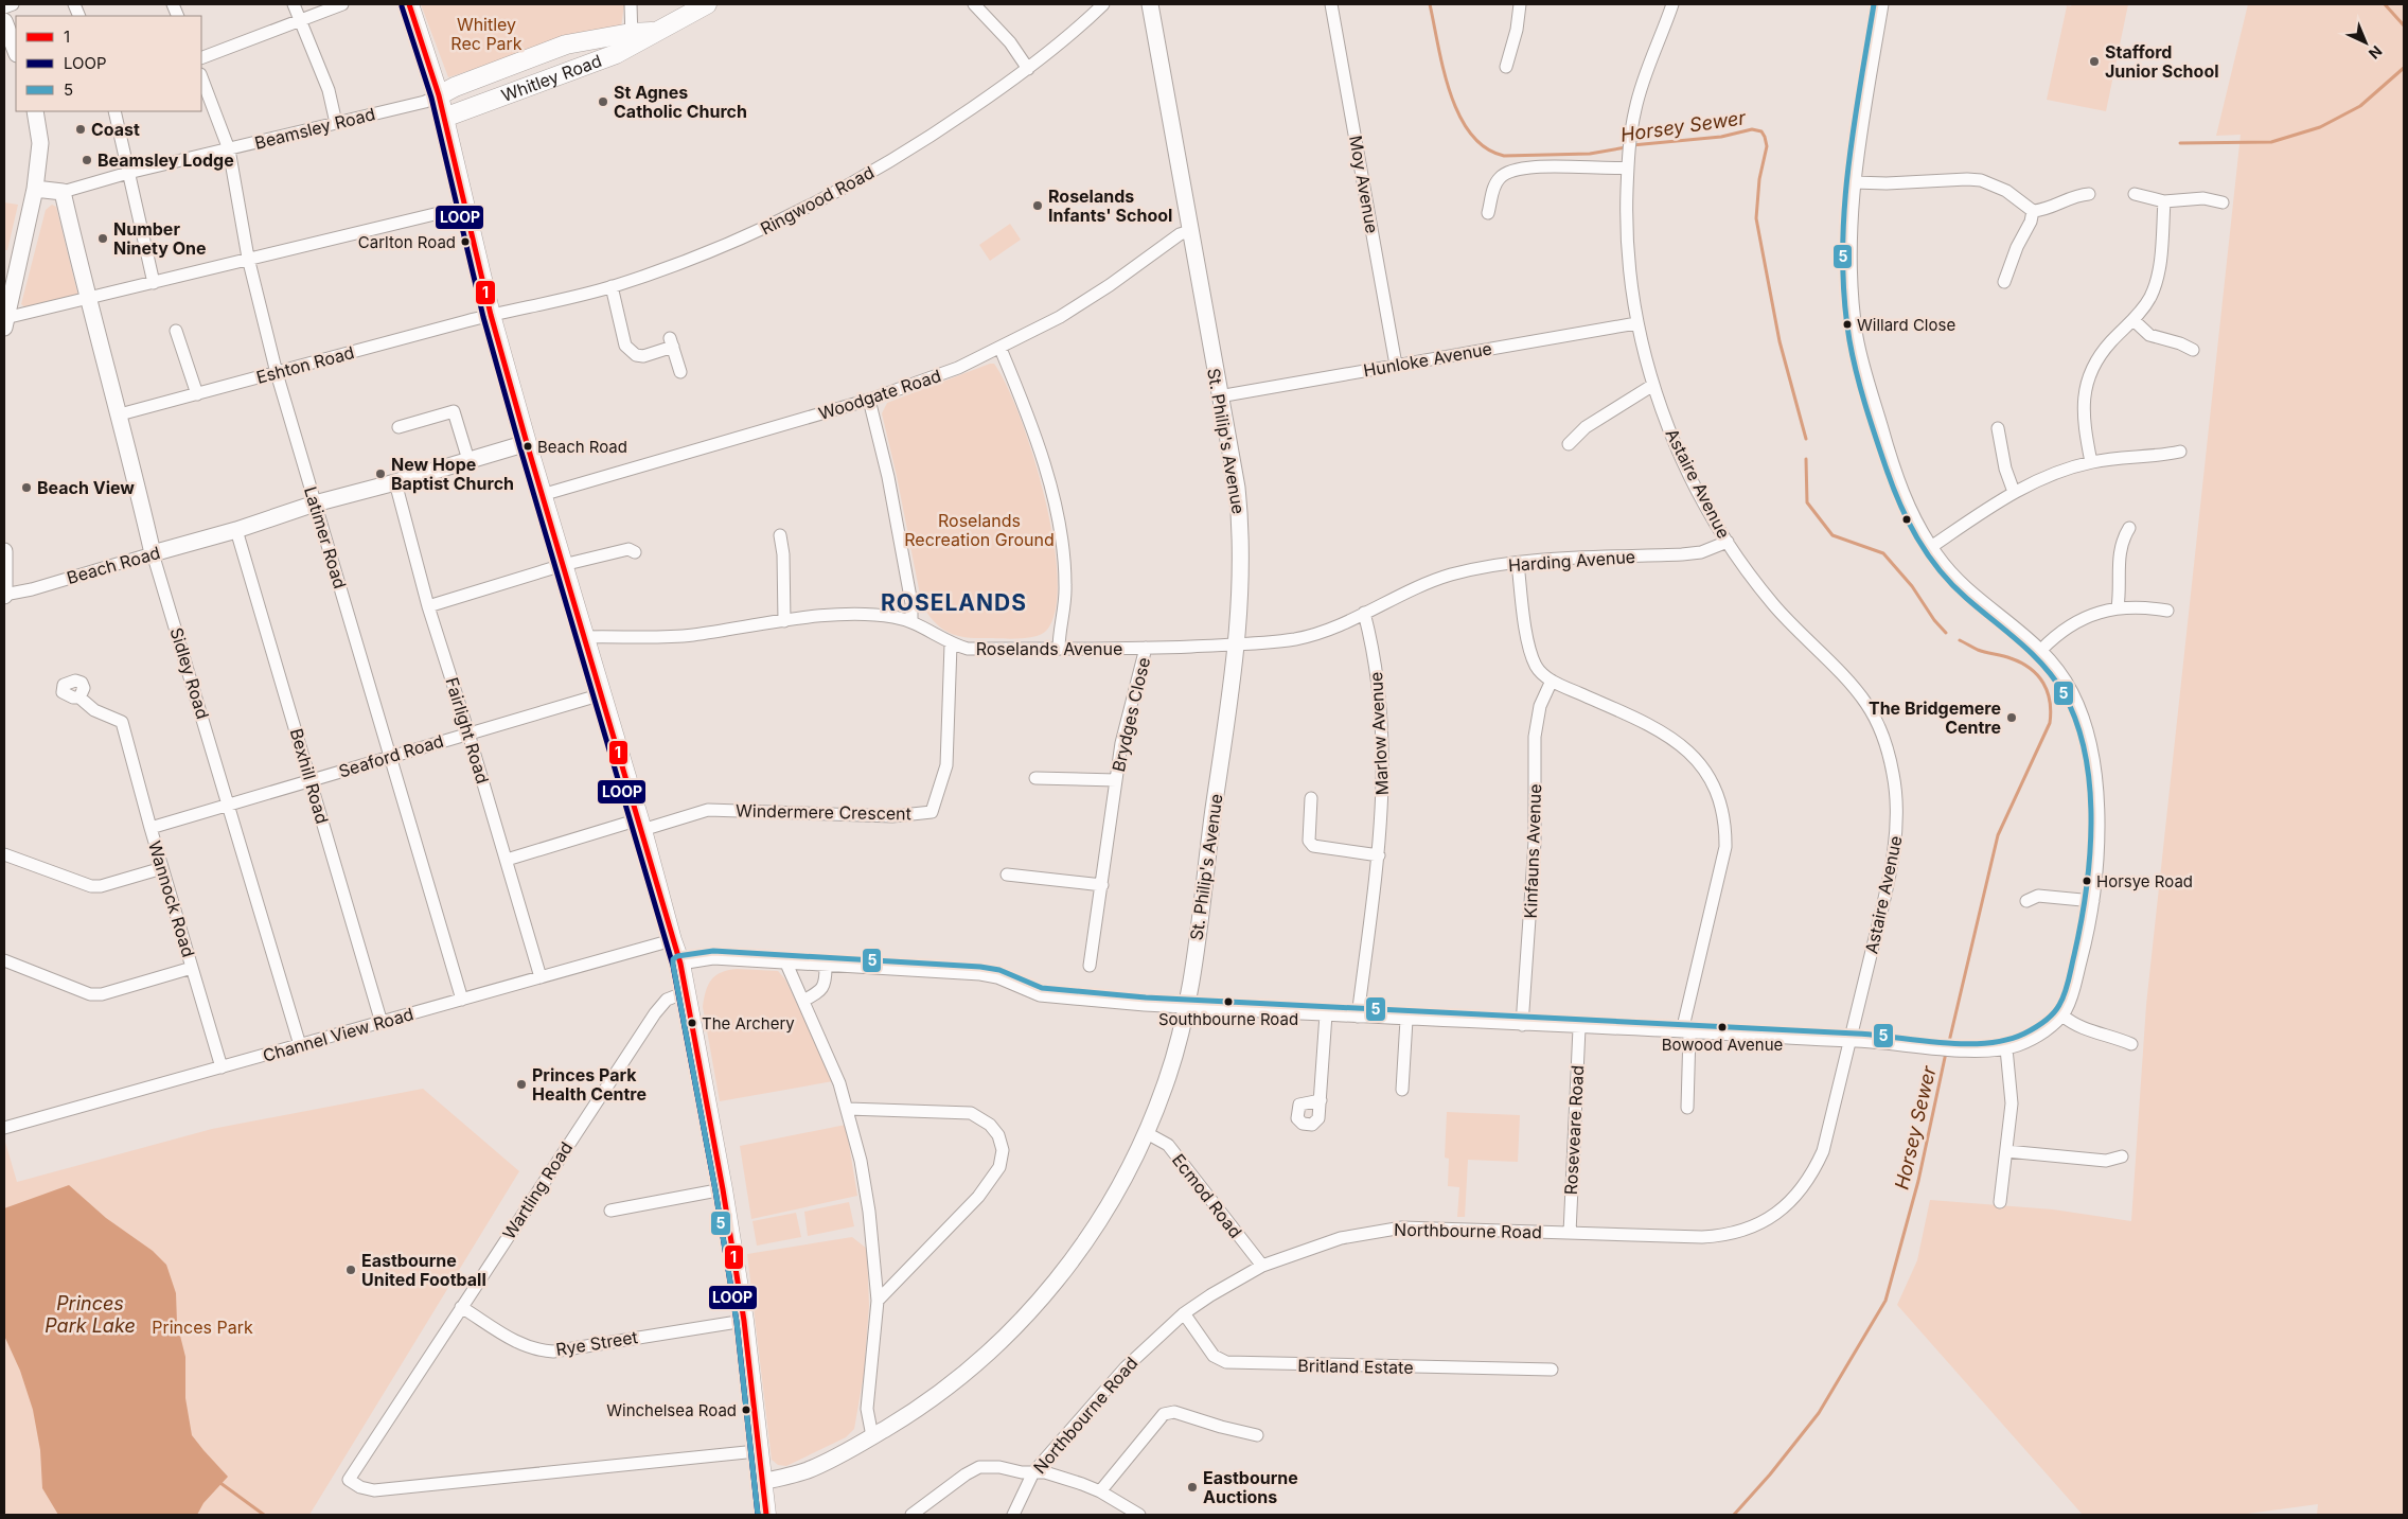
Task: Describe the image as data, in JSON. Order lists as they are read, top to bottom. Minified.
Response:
{"streets":{"main road":["Whitley Road"],"street":["Beamsley Road","Moy Avenue","Ringwood Road","Hunloke Avenue","Eshton Road","Woodgate Road","St. Philip's Avenue","Astaire Avenue","Latimer Road","Harding Avenue","Beach Road","Roselands Avenue","Sidley Road","Brydges Close","Fairlight Road","Marlow Avenue","Seaford Road","Bexhill Road","Windermere Crescent","Kinfauns Avenue","Wannock Road","Channel View Road","Roseveare Road","Wartling Road","Ecmod Road","Northbourne Road","Rye Street","Britland Estate"]},"crossings":[["Whitley Road","Beamsley Road"],["Beamsley Road","Latimer Road"],["Beamsley Road","Sidley Road"],["Moy Avenue","Hunloke Avenue"],["Ringwood Road","Eshton Road"],["Hunloke Avenue","St. Philip's Avenue"],["Hunloke Avenue","Astaire Avenue"],["Eshton Road","Latimer Road"],["Eshton Road","Sidley Road"],["Woodgate Road","St. Philip's Avenue"],["St. Philip's Avenue","Harding Avenue"],["St. Philip's Avenue","Roselands Avenue"],["Astaire Avenue","Harding Avenue"],["Astaire Avenue","Northbourne Road"],["Latimer Road","Beach Road"],["Latimer Road","Seaford Road"],["Latimer Road","Channel View Road"],["Harding Avenue","Roselands Avenue"],["Harding Avenue","Marlow Avenue"],["Beach Road","Sidley Road"],["Beach Road","Fairlight Road"],["Beach Road","Bexhill Road"],["Roselands Avenue","Brydges Close"],["Roselands Avenue","Windermere Crescent"],["Sidley Road","Seaford Road"],["Sidley Road","Channel View Road"],["Fairlight Road","Seaford Road"],["Fairlight Road","Channel View Road"],["Seaford Road","Bexhill Road"],["Seaford Road","Wannock Road"],["Bexhill Road","Channel View Road"],["Wannock Road","Channel View Road"],["Roseveare Road","Northbourne Road"],["Wartling Road","Rye Street"],["Ecmod Road","Northbourne Road"],["Northbourne Road","Britland Estate"]],"districts":["ROSELANDS"],"water":["Horsey Sewer","Princes Park Lake"],"parks":["Whitley Rec Park","Roselands Recreation Ground","Princes Park"],"places":["Stafford Junior School","St Agnes Catholic Church","Coast","Beamsley Lodge","Roselands Infants' School","Number Ninety One","Carlton Road","Willard Close","Beach Road","New Hope Baptist Church","Beach View","The Bridgemere Centre","Horsye Road","Southbourne Road","The Archery","Bowood Avenue","Princes Park Health Centre","Eastbourne United Football","Winchelsea Road","Eastbourne Auctions"],"lines":["transit line 1","transit line 5","transit line LOOP"],"legend":["1","LOOP","5"],"north":"bottom right"}
